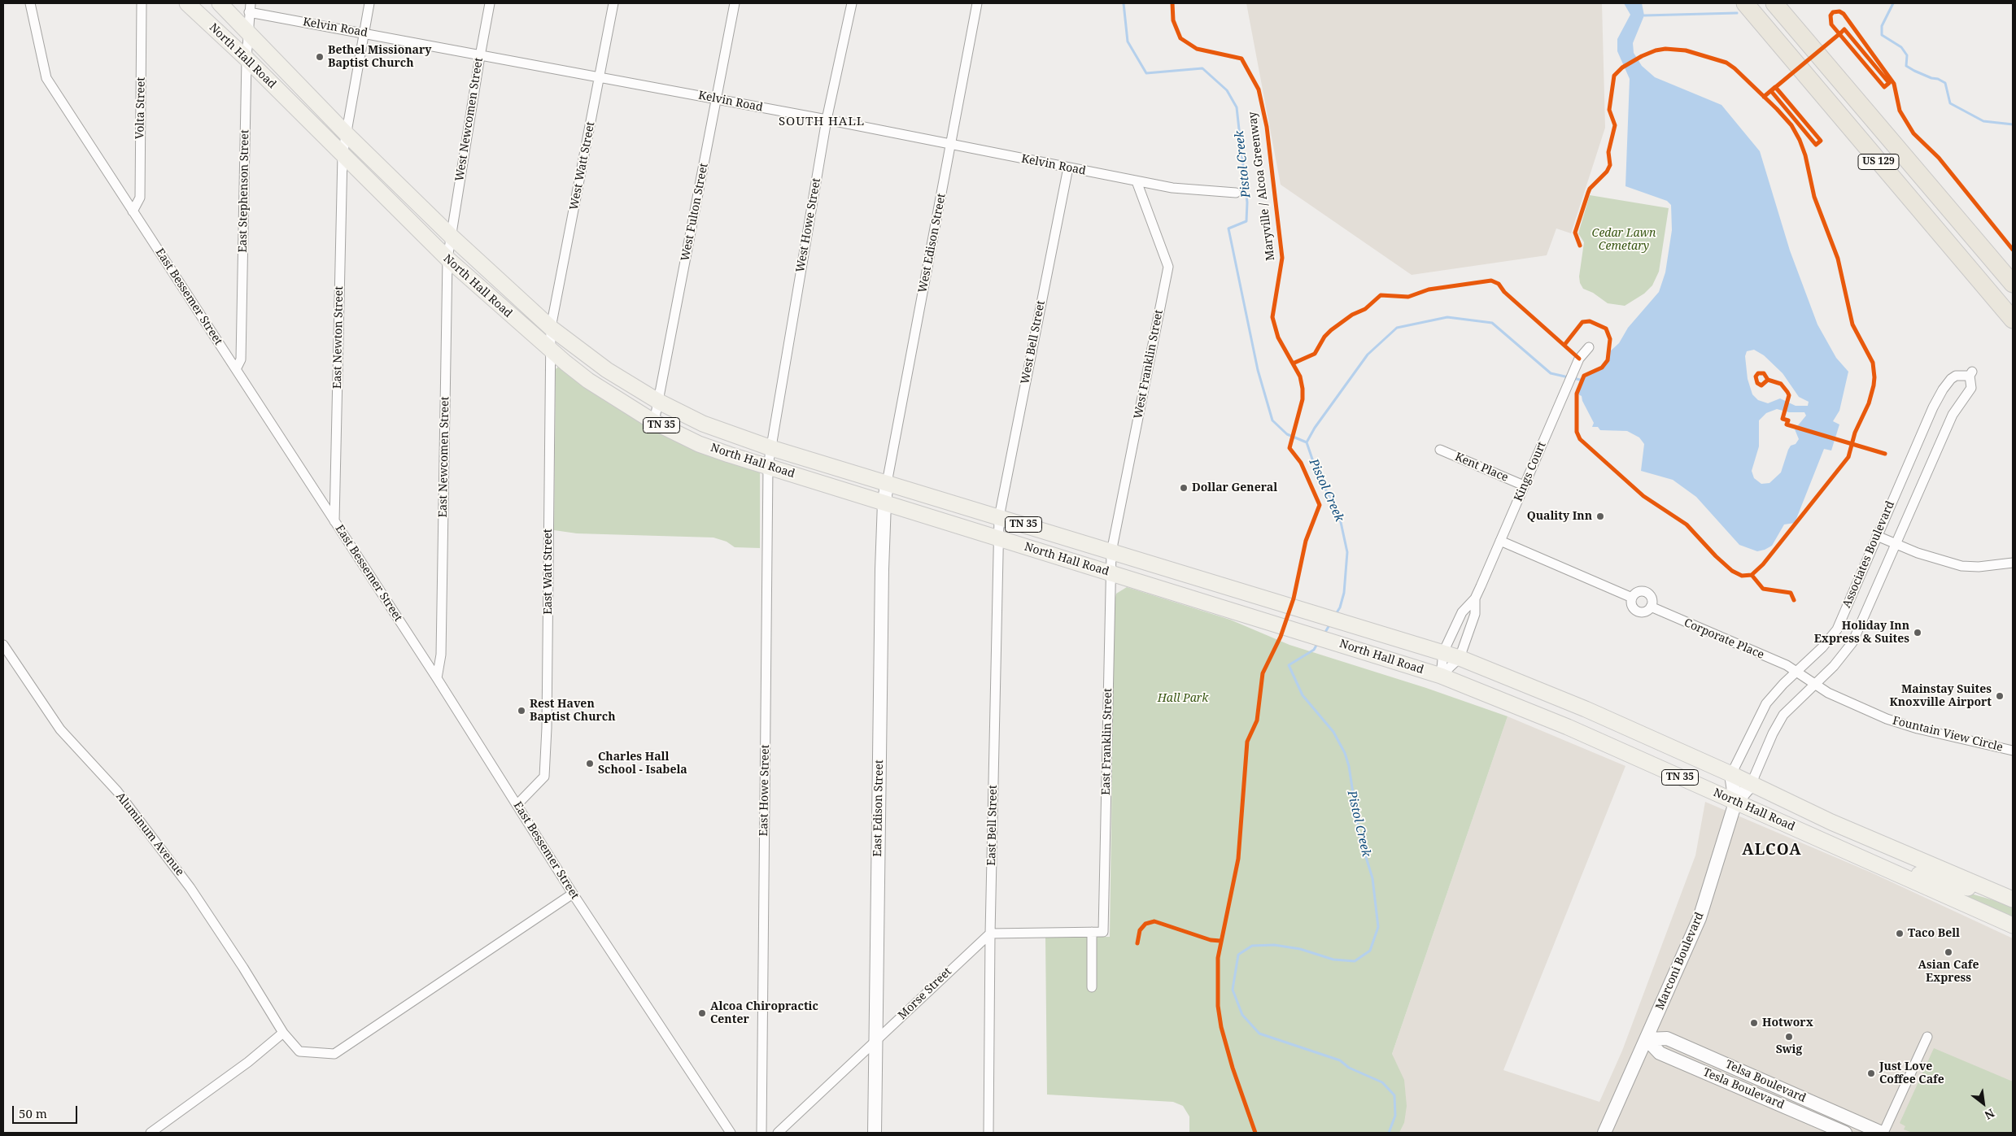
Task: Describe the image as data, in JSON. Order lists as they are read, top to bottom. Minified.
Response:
{"streets":{"highway":["US 129"],"main road":["North Hall Road","TN 35","East Edison Street","Marconi Boulevard","Telsa Boulevard","Tesla Boulevard"],"street":["Kelvin Road","Volta Street","West Newcomen Street","West Watt Street","East Stephenson Street","West Fulton Street","West Howe Street","West Edison Street","East Bessemer Street","East Newton Street","West Bell Street","West Franklin Street","East Newcomen Street","Kent Place","Kings Court","Associates Boulevard","East Watt Street","Corporate Place","Fountain View Circle","East Franklin Street","East Howe Street","East Bell Street","Aluminum Avenue","Morse Street"],"cycle path":["Maryville / Alcoa Greenway"]},"crossings":[["Kelvin Road","West Newcomen Street"],["Kelvin Road","West Watt Street"],["Kelvin Road","East Stephenson Street"],["Kelvin Road","West Fulton Street"],["Kelvin Road","West Howe Street"],["Kelvin Road","West Edison Street"],["Kelvin Road","East Newton Street"],["Kelvin Road","West Bell Street"],["Kelvin Road","West Franklin Street"],["North Hall Road","West Newcomen Street"],["North Hall Road","West Watt Street"],["North Hall Road","East Stephenson Street"],["North Hall Road","West Fulton Street"],["North Hall Road","West Howe Street"],["North Hall Road","West Edison Street"],["North Hall Road","East Newton Street"],["North Hall Road","West Bell Street"],["North Hall Road","West Franklin Street"],["North Hall Road","East Newcomen Street"],["North Hall Road","Kings Court"],["North Hall Road","Associates Boulevard"],["North Hall Road","East Watt Street"],["North Hall Road","East Franklin Street"],["North Hall Road","East Howe Street"],["North Hall Road","East Edison Street"],["North Hall Road","East Bell Street"],["North Hall Road","Marconi Boulevard"],["Volta Street","East Bessemer Street"],["West Newcomen Street","East Newcomen Street"],["West Watt Street","East Watt Street"],["East Stephenson Street","East Bessemer Street"],["West Howe Street","East Howe Street"],["West Edison Street","East Edison Street"],["East Bessemer Street","East Newton Street"],["East Bessemer Street","East Newcomen Street"],["East Bessemer Street","East Watt Street"],["East Bessemer Street","Aluminum Avenue"],["West Bell Street","East Bell Street"],["West Franklin Street","East Franklin Street"],["Kent Place","Kings Court"],["Associates Boulevard","Corporate Place"],["Associates Boulevard","Fountain View Circle"],["Associates Boulevard","Marconi Boulevard"],["Corporate Place","Fountain View Circle"],["East Edison Street","Morse Street"],["East Bell Street","Morse Street"],["Marconi Boulevard","Telsa Boulevard"],["Marconi Boulevard","Tesla Boulevard"],["Telsa Boulevard","Tesla Boulevard"]],"districts":["SOUTH HALL","ALCOA"],"water":["Pistol Creek"],"parks":["Cedar Lawn Cemetary","Hall Park"],"places":["Bethel Missionary Baptist Church","Dollar General","Quality Inn","Holiday Inn Express & Suites","Mainstay Suites Knoxville Airport","Rest Haven Baptist Church","Charles Hall School - Isabela","Taco Bell","Asian Cafe Express","Alcoa Chiropractic Center","Hotworx","Swig","Just Love Coffee Cafe"],"scale_bar":"50 m","north":"bottom right"}
